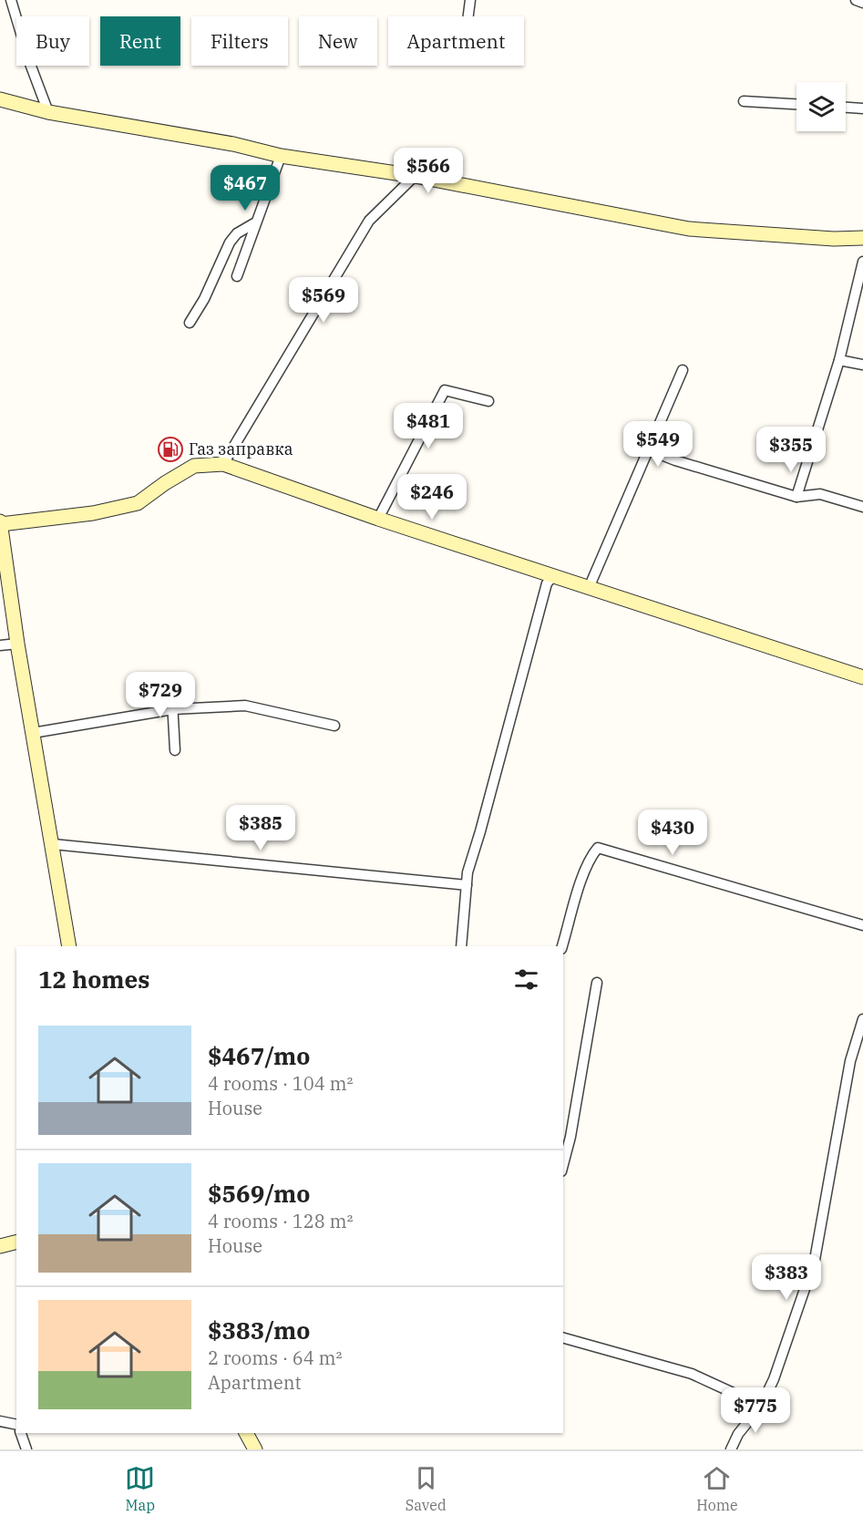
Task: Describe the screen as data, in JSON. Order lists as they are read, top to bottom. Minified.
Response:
{"places":{"fuel station":["Газ заправка"]},"page":{"chip":["Buy","Rent","Filters","New","Apartment"],"price":["$566","$467","$569","$481","$549","$355","$246","$729","$385","$430","$383","$775"],"heading":"12 homes","list":[{"name":"$467/mo","note":"4 rooms · 104 m² · House"},{"name":"$569/mo","note":"4 rooms · 128 m² · House"},{"name":"$383/mo","note":"2 rooms · 64 m² · Apartment"}],"tabs":["Map","Saved","Home"]}}
